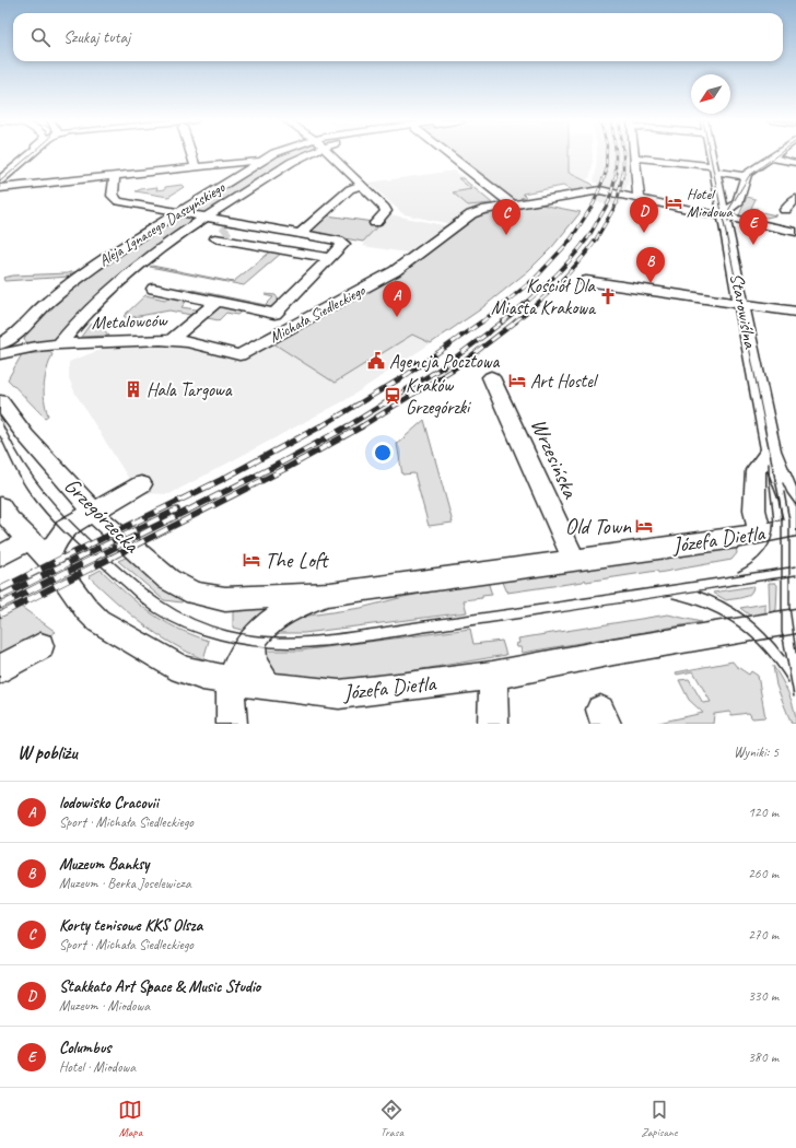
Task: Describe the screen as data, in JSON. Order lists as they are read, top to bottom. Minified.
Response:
{"streets":{"street":["Aleja Ignacego Daszyńskiego","Starowiślna","Michała Siedleckiego","Metalowców","Wrzesińska","Grzegórzecka","Józefa Dietla"]},"crossings":[["Aleja Ignacego Daszyńskiego","Metalowców"],["Starowiślna","Michała Siedleckiego"],["Starowiślna","Józefa Dietla"],["Michała Siedleckiego","Metalowców"],["Wrzesińska","Józefa Dietla"],["Grzegórzecka","Józefa Dietla"]],"places":{"hotel":["Hotel Miodowa","Art Hostel","Old Town","The Loft"],"church":["Kościół Dla Miasta Krakowa"],"public building":["Agencja Pocztowa"],"building":["Hala Targowa"],"station":["Kraków Grzegórzki"]},"north":"bottom left","page":{"search":"Szukaj tutaj","pins":["D","C","E","B","A"],"heading":["W pobliżu","Wyniki: 5"],"list":[{"mark":"A","name":"lodowisko Cracovii","note":"Sport · Michała Siedleckiego","value":"120 m"},{"mark":"B","name":"Muzeum Banksy","note":"Muzeum · Berka Joselewicza","value":"260 m"},{"mark":"C","name":"Korty tenisowe KKS Olsza","note":"Sport · Michała Siedleckiego","value":"270 m"},{"mark":"D","name":"Stakkato Art Space & Music Studio","note":"Muzeum · Miodowa","value":"330 m"},{"mark":"E","name":"Columbus","note":"Hotel · Miodowa","value":"380 m"}],"nav":["Mapa","Trasa","Zapisane"]}}
